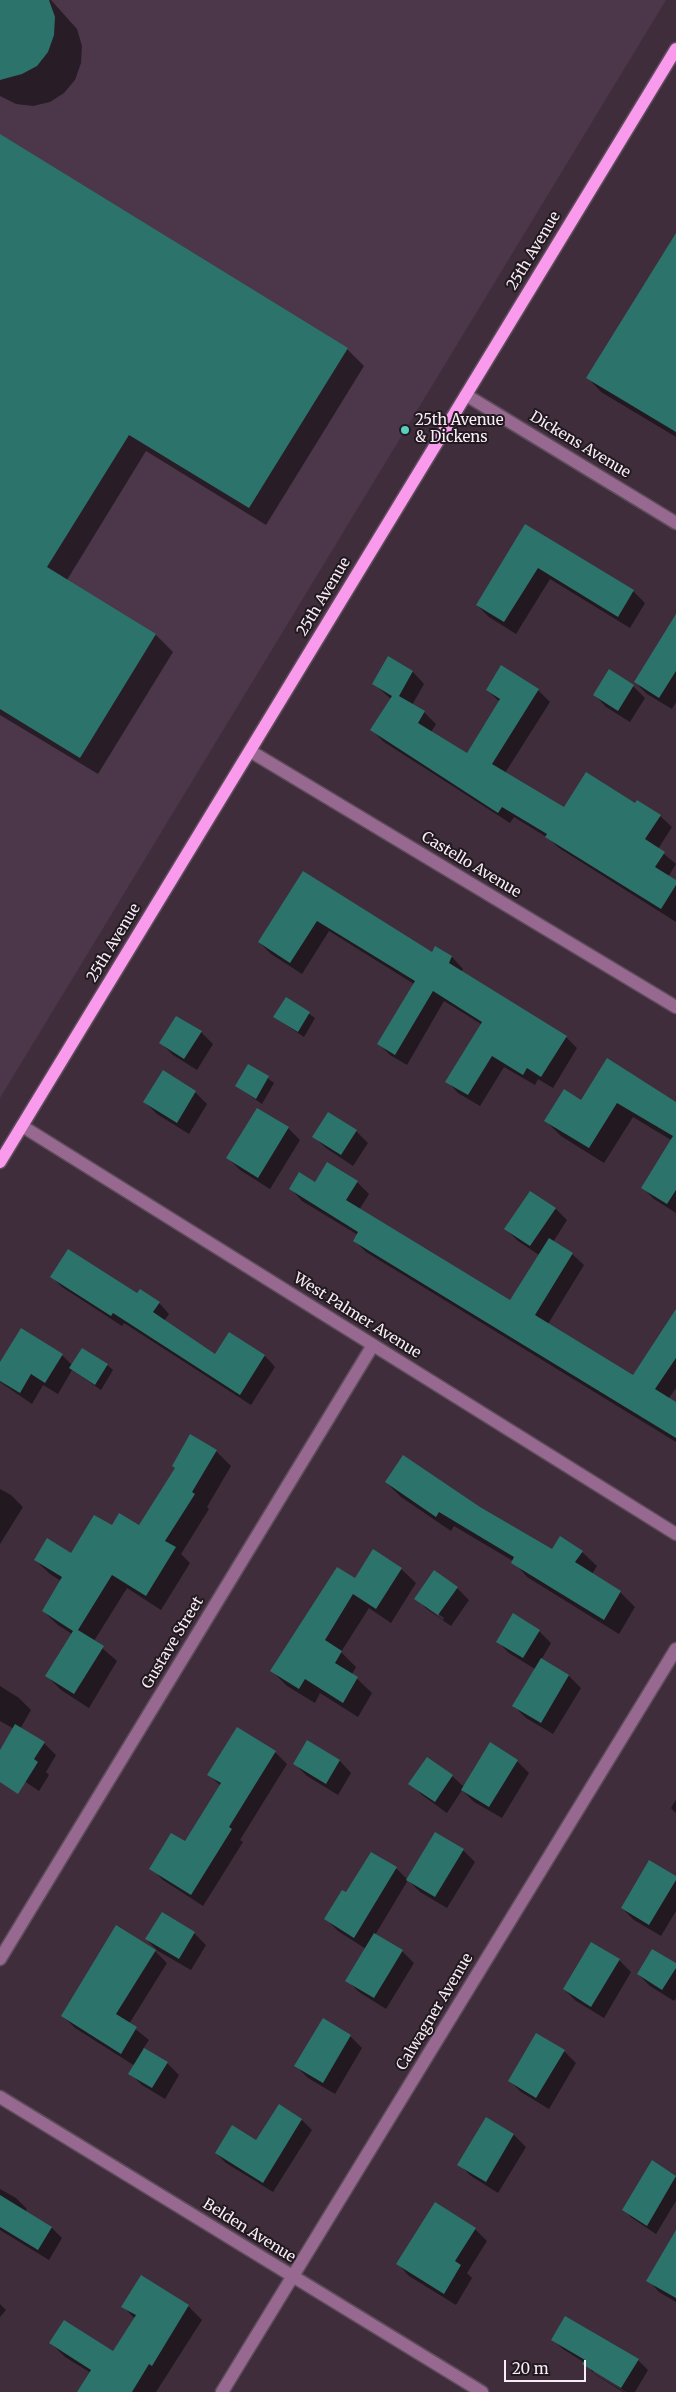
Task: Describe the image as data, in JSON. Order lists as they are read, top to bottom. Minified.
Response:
{"streets":{"main road":["25th Avenue"],"street":["Dickens Avenue","Castello Avenue","West Palmer Avenue","Gustave Street","Calwagner Avenue","Belden Avenue"]},"crossings":[["25th Avenue","Dickens Avenue"],["25th Avenue","Castello Avenue"],["25th Avenue","West Palmer Avenue"],["West Palmer Avenue","Gustave Street"],["Calwagner Avenue","Belden Avenue"]],"places":["25th Avenue & Dickens"],"scale_bar":"20 m"}
